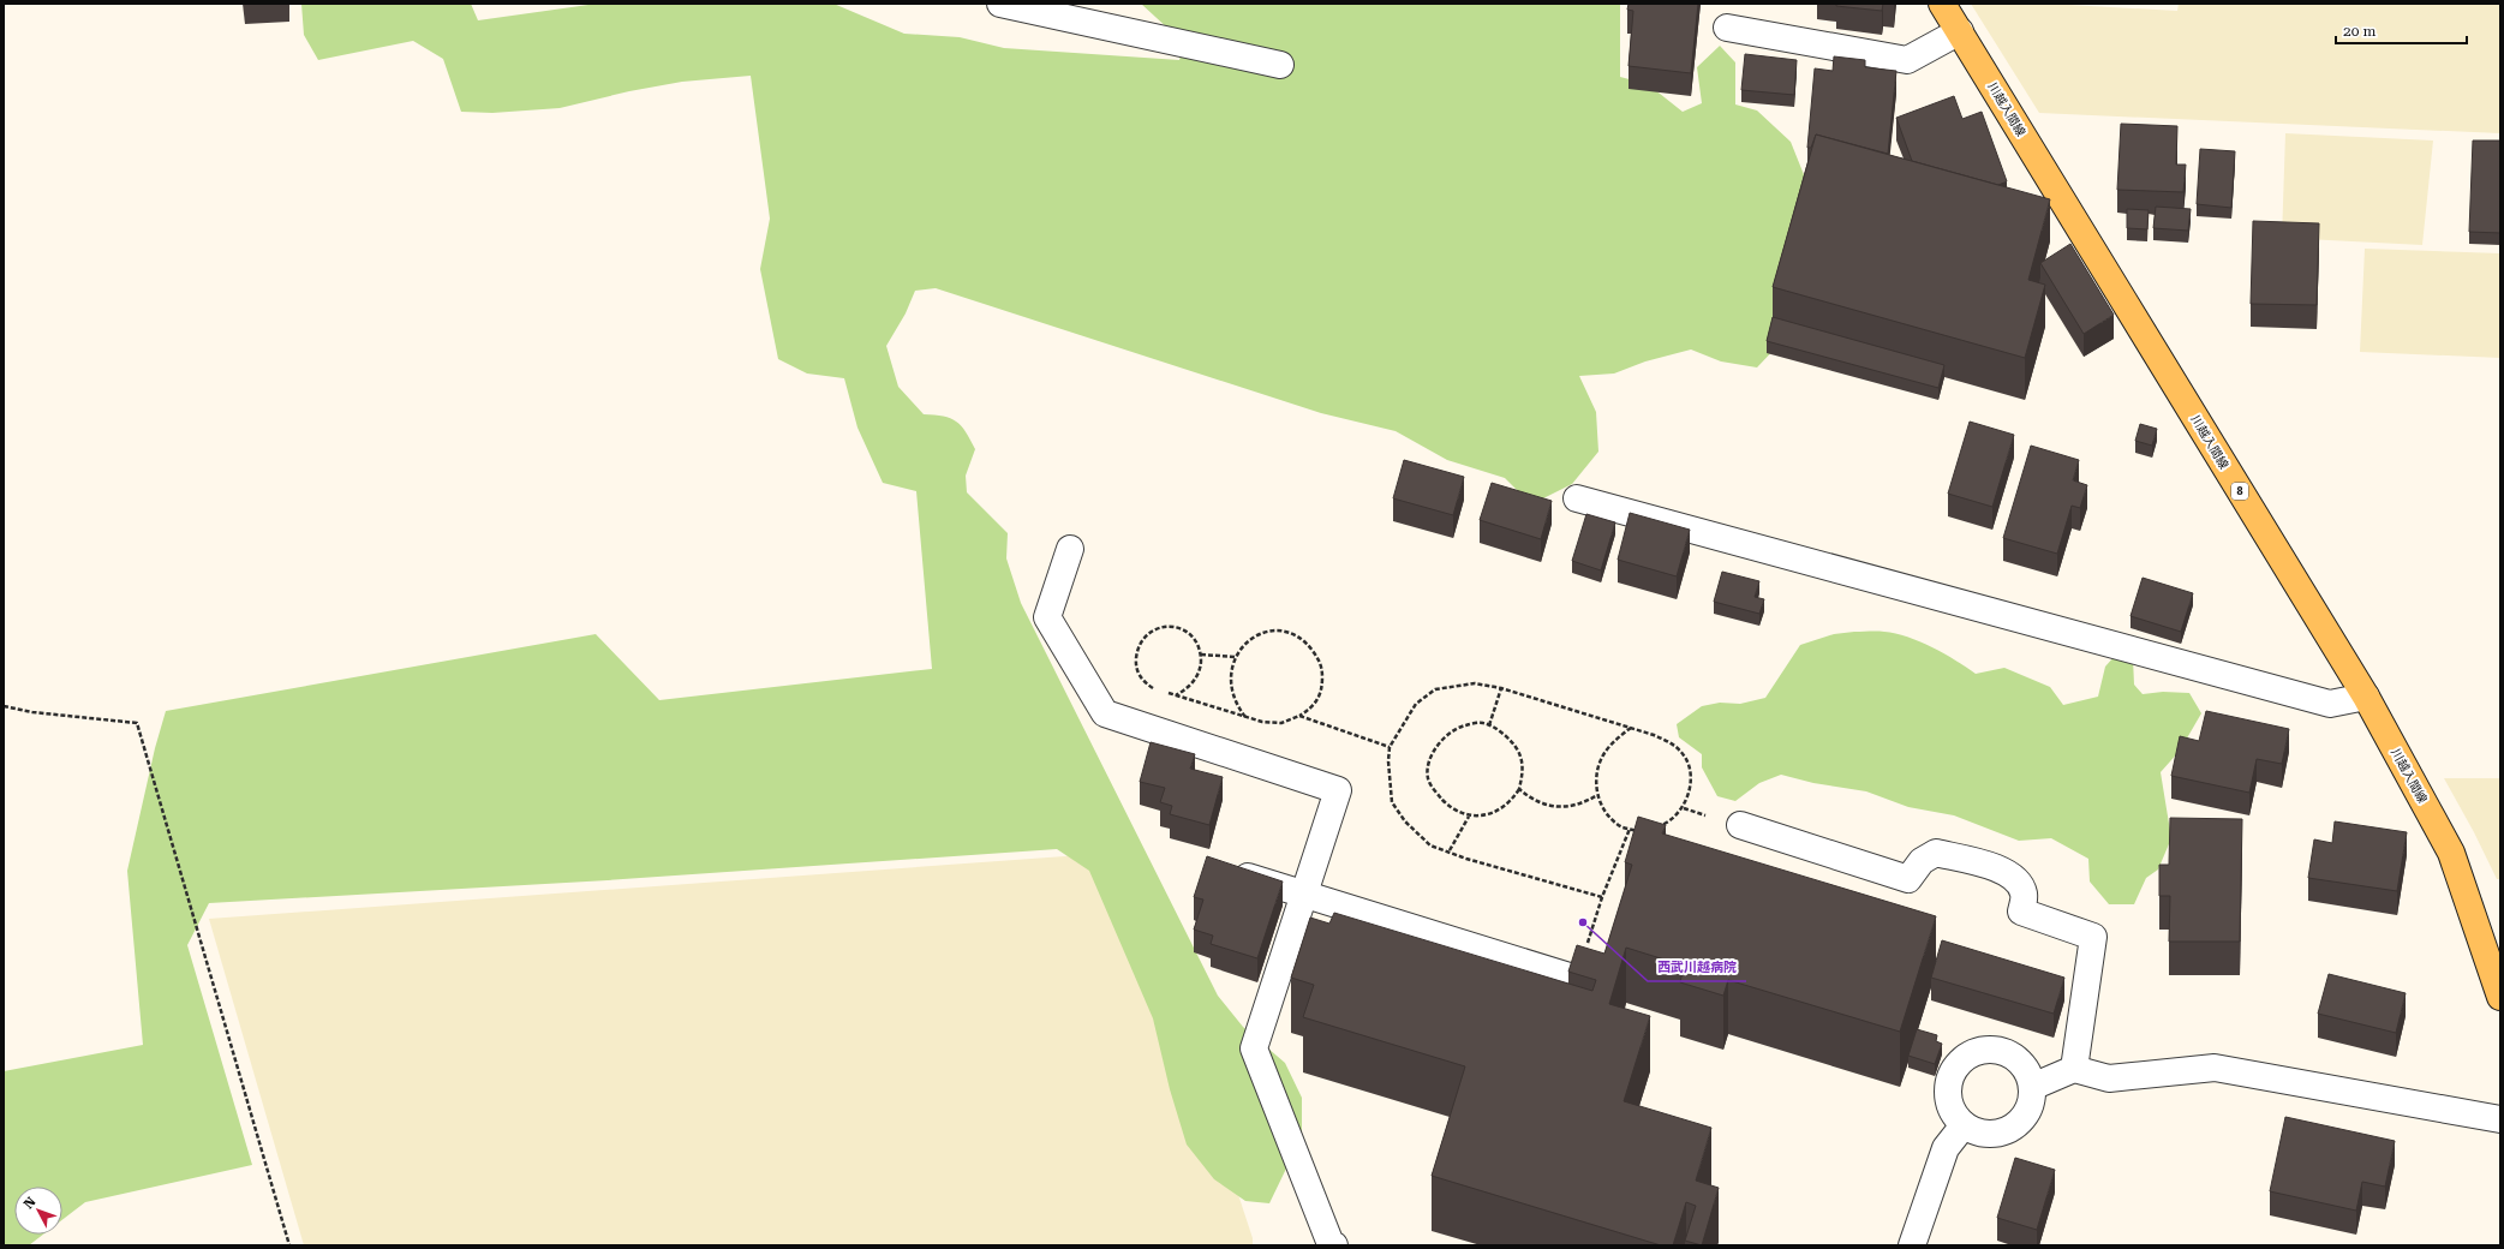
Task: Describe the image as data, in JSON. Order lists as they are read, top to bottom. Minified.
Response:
{"streets":{"main road":["川越入間線","8"]},"places":["西武川越病院"],"scale_bar":"20 m","north":"top left"}
